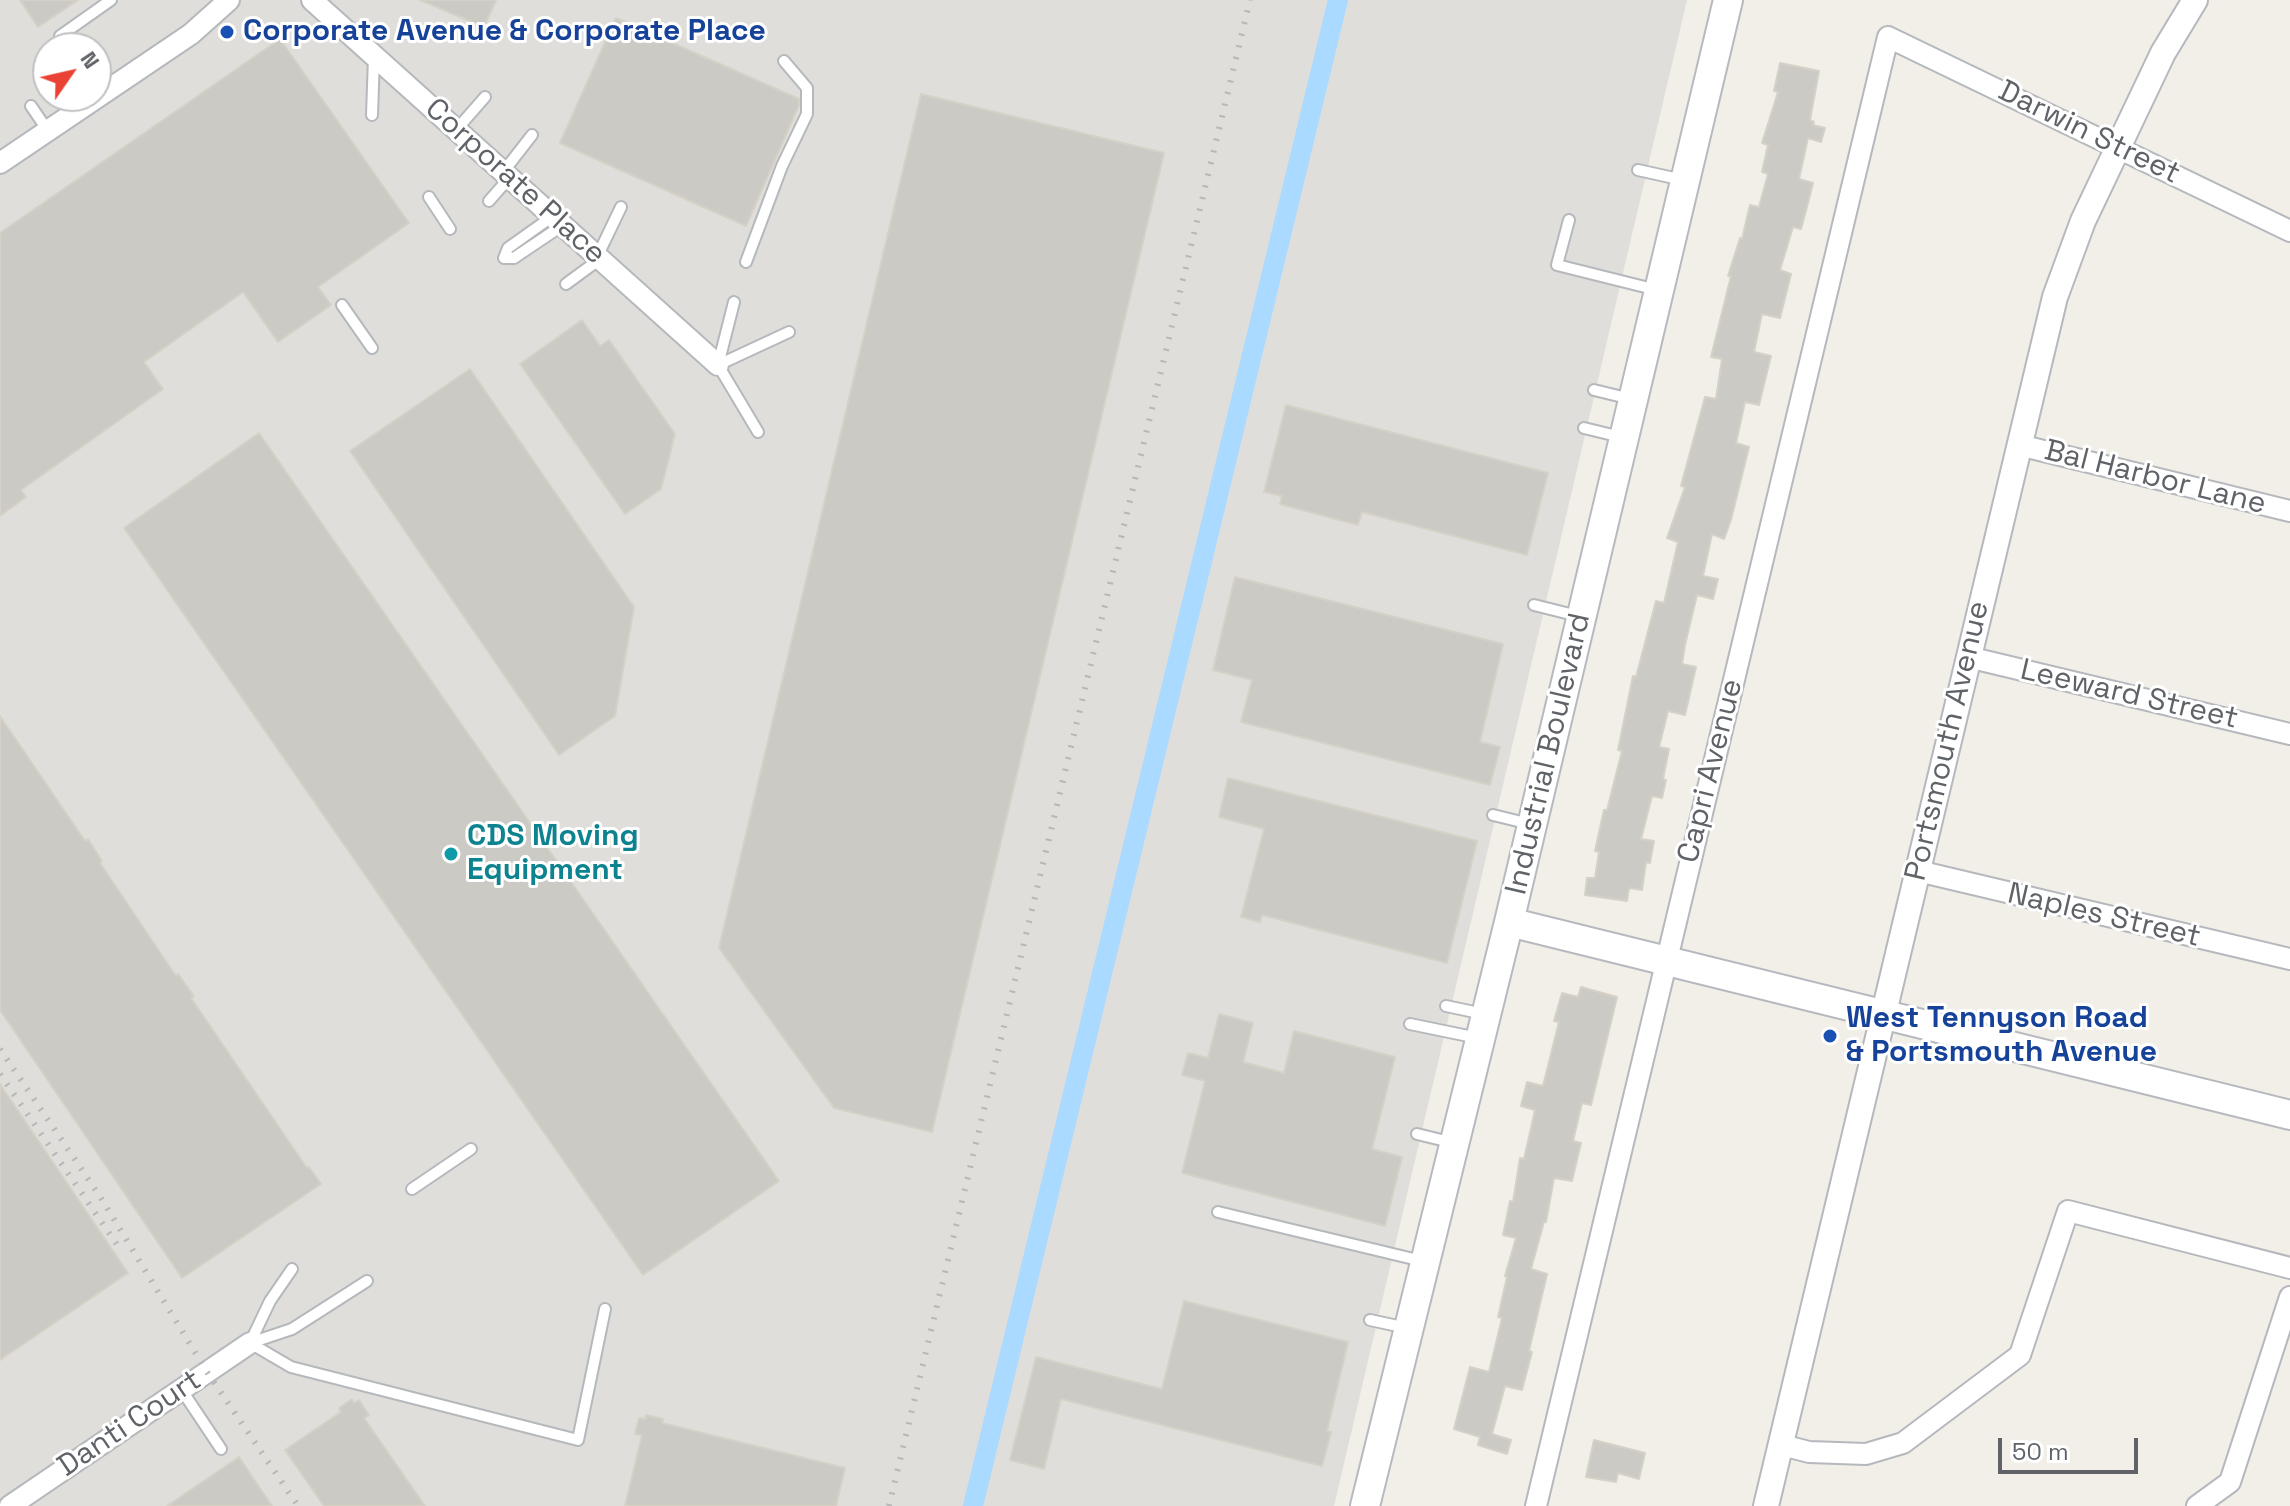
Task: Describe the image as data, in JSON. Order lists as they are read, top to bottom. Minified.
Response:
{"streets":{"main road":["Industrial Boulevard"],"street":["Darwin Street","Corporate Place","Bal Harbor Lane","Leeward Street","Portsmouth Avenue","Capri Avenue","Naples Street","Danti Court"]},"crossings":[["Darwin Street","Portsmouth Avenue"],["Darwin Street","Capri Avenue"],["Bal Harbor Lane","Portsmouth Avenue"],["Leeward Street","Portsmouth Avenue"],["Portsmouth Avenue","Naples Street"]],"places":["Corporate Avenue & Corporate Place","CDS Moving Equipment","West Tennyson Road & Portsmouth Avenue"],"scale_bar":"50 m","north":"top right"}
